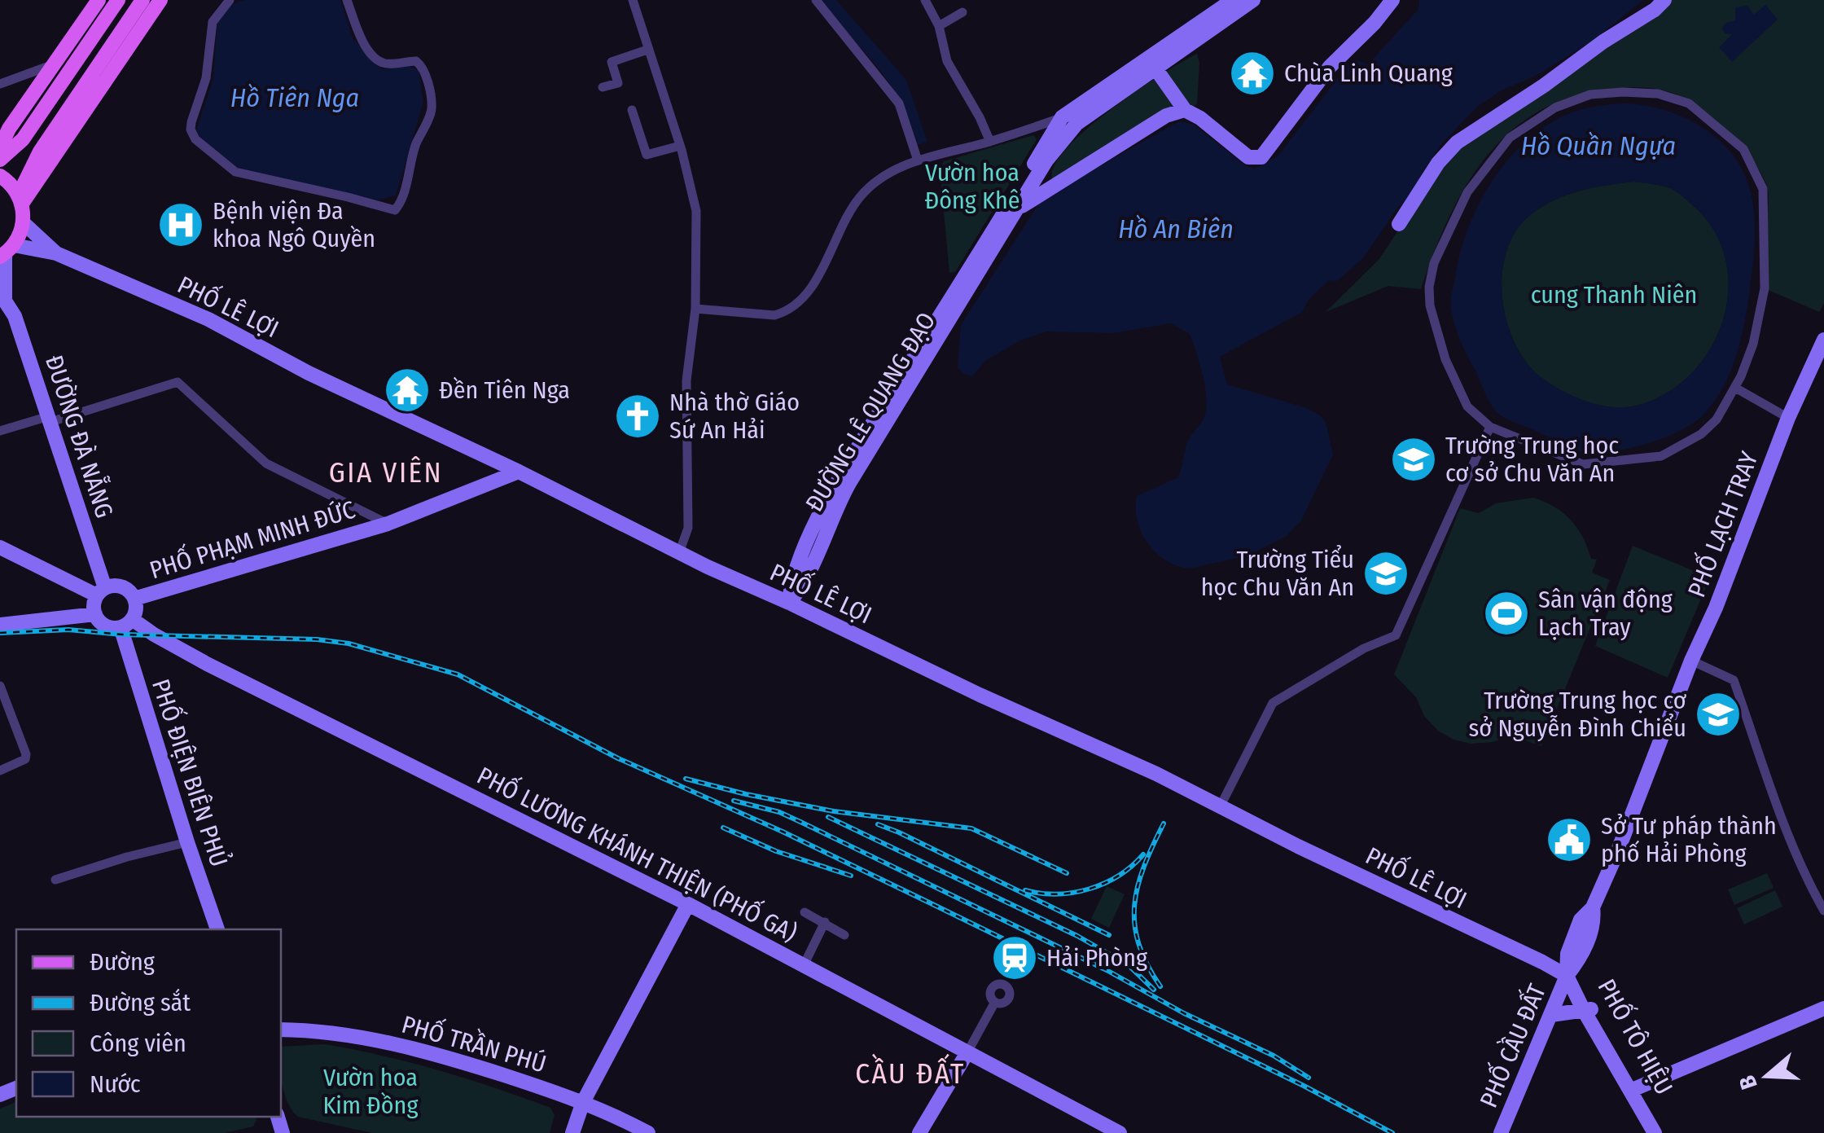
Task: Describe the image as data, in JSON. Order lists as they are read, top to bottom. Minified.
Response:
{"streets":{"main road":["PHỐ LÊ LỢI","ĐƯỜNG LÊ QUANG ĐẠO","ĐƯỜNG ĐÀ NẴNG","PHỐ LẠCH TRAY","PHỐ PHẠM MINH ĐỨC","PHỐ ĐIỆN BIÊN PHỦ","PHỐ LƯƠNG KHÁNH THIỆN (PHỐ GA)","PHỐ TÔ HIỆU","PHỐ TRẦN PHÚ","PHỐ CẦU ĐẤT"]},"crossings":[["PHỐ LÊ LỢI","ĐƯỜNG LÊ QUANG ĐẠO"],["PHỐ LÊ LỢI","ĐƯỜNG ĐÀ NẴNG"],["PHỐ LÊ LỢI","PHỐ LẠCH TRAY"],["PHỐ LÊ LỢI","PHỐ PHẠM MINH ĐỨC"],["PHỐ LÊ LỢI","PHỐ TÔ HIỆU"],["PHỐ LÊ LỢI","PHỐ CẦU ĐẤT"],["ĐƯỜNG ĐÀ NẴNG","PHỐ PHẠM MINH ĐỨC"],["ĐƯỜNG ĐÀ NẴNG","PHỐ ĐIỆN BIÊN PHỦ"],["ĐƯỜNG ĐÀ NẴNG","PHỐ LƯƠNG KHÁNH THIỆN (PHỐ GA)"],["PHỐ LẠCH TRAY","PHỐ TÔ HIỆU"],["PHỐ LẠCH TRAY","PHỐ CẦU ĐẤT"],["PHỐ PHẠM MINH ĐỨC","PHỐ ĐIỆN BIÊN PHỦ"],["PHỐ PHẠM MINH ĐỨC","PHỐ LƯƠNG KHÁNH THIỆN (PHỐ GA)"],["PHỐ ĐIỆN BIÊN PHỦ","PHỐ LƯƠNG KHÁNH THIỆN (PHỐ GA)"],["PHỐ TÔ HIỆU","PHỐ CẦU ĐẤT"]],"districts":["GIA VIÊN","CẦU ĐẤT"],"water":["Hồ Tiên Nga","Hồ Quần Ngựa","Hồ An Biên"],"parks":["Vườn hoa Đông Khê","cung Thanh Niên","Vườn hoa Kim Đồng"],"places":{"temple":["Chùa Linh Quang","Đền Tiên Nga"],"hospital":["Bệnh viện Đa khoa Ngô Quyền"],"church":["Nhà thờ Giáo Sứ An Hải"],"school or university":["Trường Trung học cơ sở Chu Văn An","Trường Tiểu học Chu Văn An","Trường Trung học cơ sở Nguyễn Đình Chiểu"],"sports":["Sân vận động Lạch Tray"],"public building":["Sở Tư pháp thành phố Hải Phòng"],"station":["Hải Phòng"]},"legend":["Đường","Đường sắt","Công viên","Nước"],"north":"left"}
